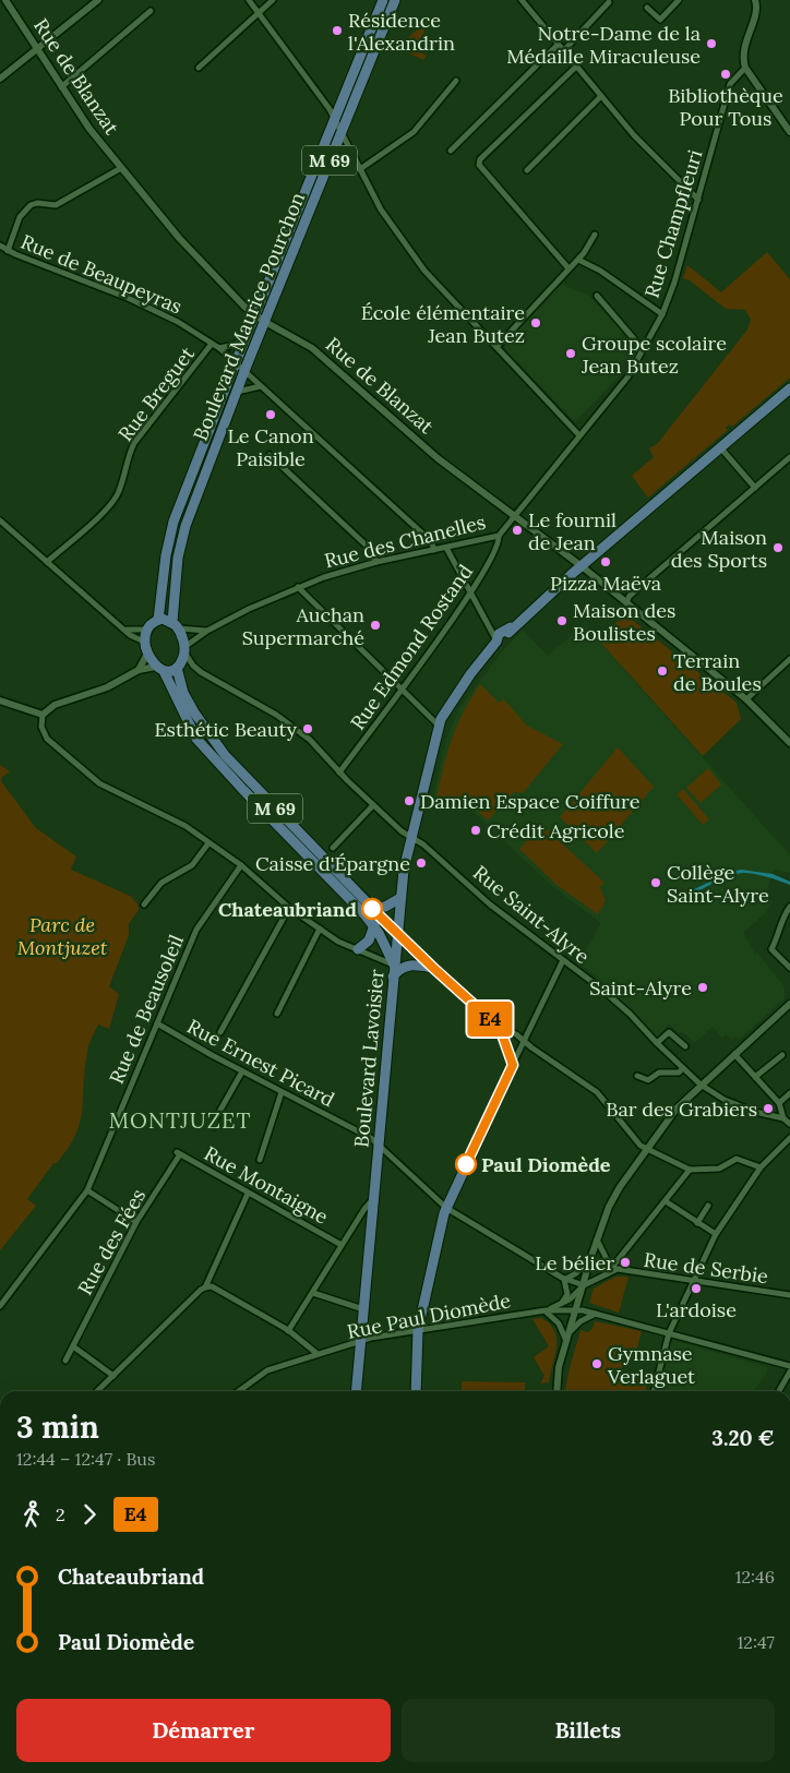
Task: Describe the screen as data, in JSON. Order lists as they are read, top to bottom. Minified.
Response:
{"streets":{"main road":["M 69","Boulevard Maurice Pourchon","Boulevard Lavoisier"],"street":["Rue de Blanzat","Rue Champfleuri","Rue de Beaupeyras","Rue Breguet","Rue des Chanelles","Rue Edmond Rostand","Rue Saint-Alyre","Rue de Beausoleil","Rue Ernest Picard","Rue Montaigne","Rue des Fées","Rue de Serbie","Rue Paul Diomède"]},"crossings":[["Rue de Blanzat","Rue Champfleuri"],["Rue de Blanzat","Boulevard Maurice Pourchon"],["Rue de Blanzat","Rue des Chanelles"],["Rue de Blanzat","Boulevard Lavoisier"],["M 69","Boulevard Maurice Pourchon"],["M 69","Rue des Chanelles"],["M 69","Boulevard Lavoisier"],["Rue Champfleuri","Rue des Chanelles"],["Rue de Beaupeyras","Boulevard Maurice Pourchon"],["Rue de Beaupeyras","Rue Breguet"],["Rue de Beaupeyras","Rue des Chanelles"],["Boulevard Maurice Pourchon","Rue des Chanelles"],["Rue des Chanelles","Rue Edmond Rostand"],["Rue Edmond Rostand","Rue Saint-Alyre"],["Rue Saint-Alyre","Boulevard Lavoisier"],["Rue de Beausoleil","Rue Ernest Picard"],["Boulevard Lavoisier","Rue Ernest Picard"],["Boulevard Lavoisier","Rue Paul Diomède"],["Rue Ernest Picard","Rue de Serbie"],["Rue Ernest Picard","Rue Paul Diomède"],["Rue Montaigne","Rue des Fées"],["Rue de Serbie","Rue Paul Diomède"]],"districts":["MONTJUZET"],"parks":["Parc de Montjuzet"],"places":["Résidence l'Alexandrin","Notre-Dame de la Médaille Miraculeuse","Bibliothèque Pour Tous","École élémentaire Jean Butez","Groupe scolaire Jean Butez","Le Canon Paisible","Le fournil de Jean","Maison des Sports","Pizza Maëva","Maison des Boulistes","Auchan Supermarché","Terrain de Boules","Esthétic Beauty","Damien Espace Coiffure","Crédit Agricole","Caisse d'Épargne","Collège Saint-Alyre","Chateaubriand","Saint-Alyre","Bar des Grabiers","Paul Diomède","Le bélier","L'ardoise","Gymnase Verlaguet"],"lines":["bus line E4"],"page":{"on_map":"E4","heading":["3 min","12:44 – 12:47 · Bus","3.20 €"],"legs":["2","E4"],"list":[{"name":"Chateaubriand","value":"12:46"},{"name":"Paul Diomède","value":"12:47"}],"buttons":["Démarrer","Billets"]}}
